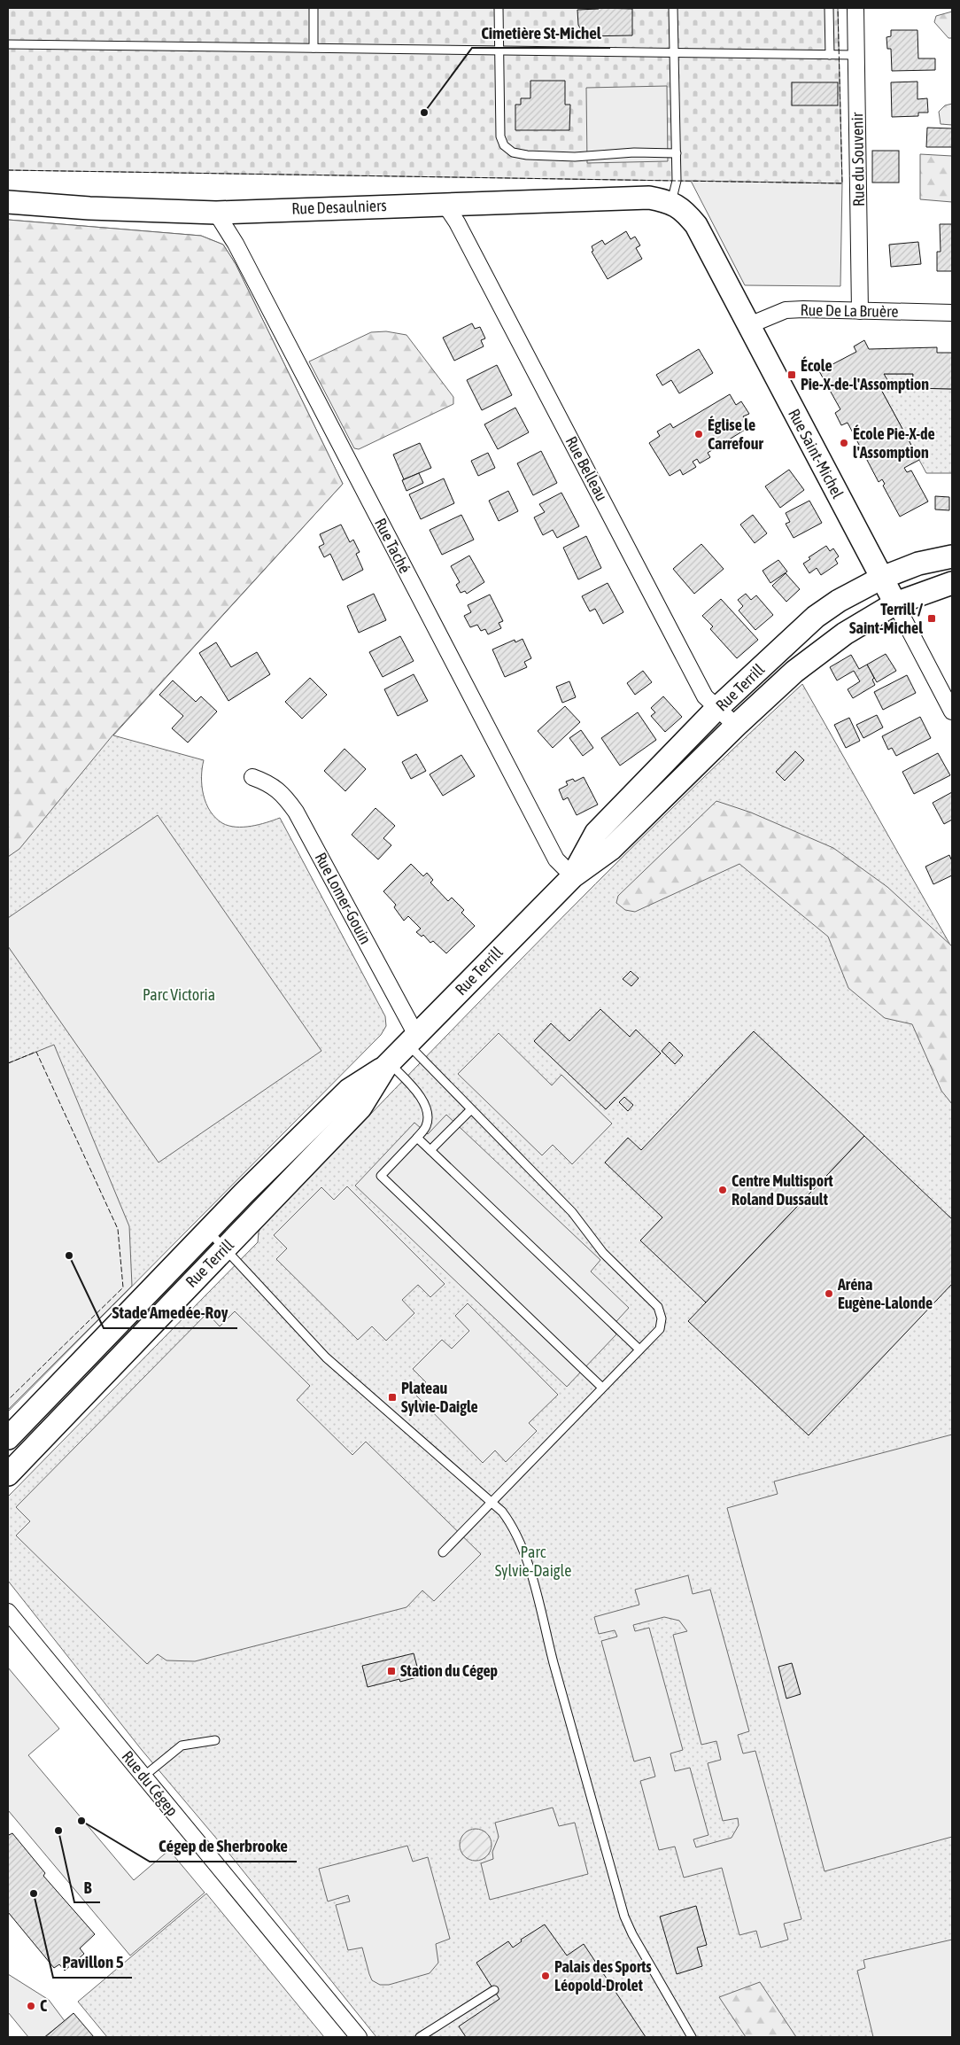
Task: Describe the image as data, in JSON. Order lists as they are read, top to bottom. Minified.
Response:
{"streets":{"street":["Rue du Souvenir","Rue Desaulniers","Rue De La Bruère","Rue Saint-Michel","Rue Belleau","Rue Taché","Rue Terrill","Rue Lomer-Gouin","Rue du Cégep"]},"crossings":[["Rue du Souvenir","Rue De La Bruère"],["Rue Desaulniers","Rue Saint-Michel"],["Rue Desaulniers","Rue Belleau"],["Rue Desaulniers","Rue Taché"],["Rue De La Bruère","Rue Saint-Michel"],["Rue Saint-Michel","Rue Terrill"],["Rue Belleau","Rue Terrill"],["Rue Taché","Rue Terrill"],["Rue Terrill","Rue Lomer-Gouin"]],"parks":["Parc Victoria","Parc Sylvie-Daigle"],"places":{"other":["Cimetière St-Michel","Église le Carrefour","École Pie-X-de l'Assomption","Centre Multisport Roland Dussault","Stade Amedée-Roy","Aréna Eugène-Lalonde","Cégep de Sherbrooke","B","Pavillon 5","Palais des Sports Léopold-Drolet","C"],"transit":["École Pie-X-de-l'Assomption","Terrill / Saint-Michel","Plateau Sylvie-Daigle","Station du Cégep"]}}
